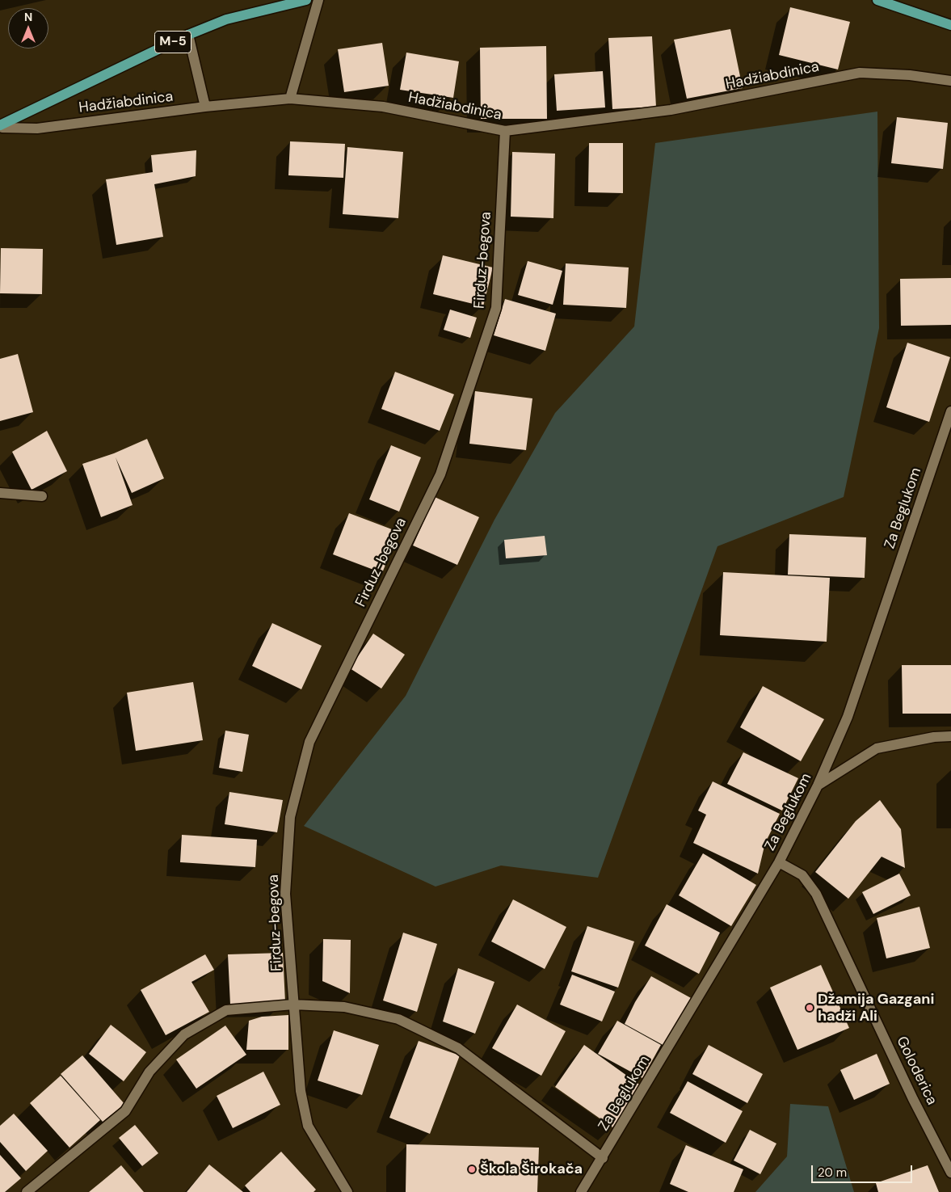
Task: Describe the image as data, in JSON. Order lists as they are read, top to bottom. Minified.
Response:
{"streets":{"main road":["M-5"],"street":["Hadžiabdinica","Firduz-begova","Za Beglukom","Goloderica"]},"crossings":[["M-5","Hadžiabdinica"],["Hadžiabdinica","Firduz-begova"],["Za Beglukom","Goloderica"]],"places":["Džamija Gazgani hadži Ali","Škola Širokača"],"scale_bar":"20 m","north":"top"}
